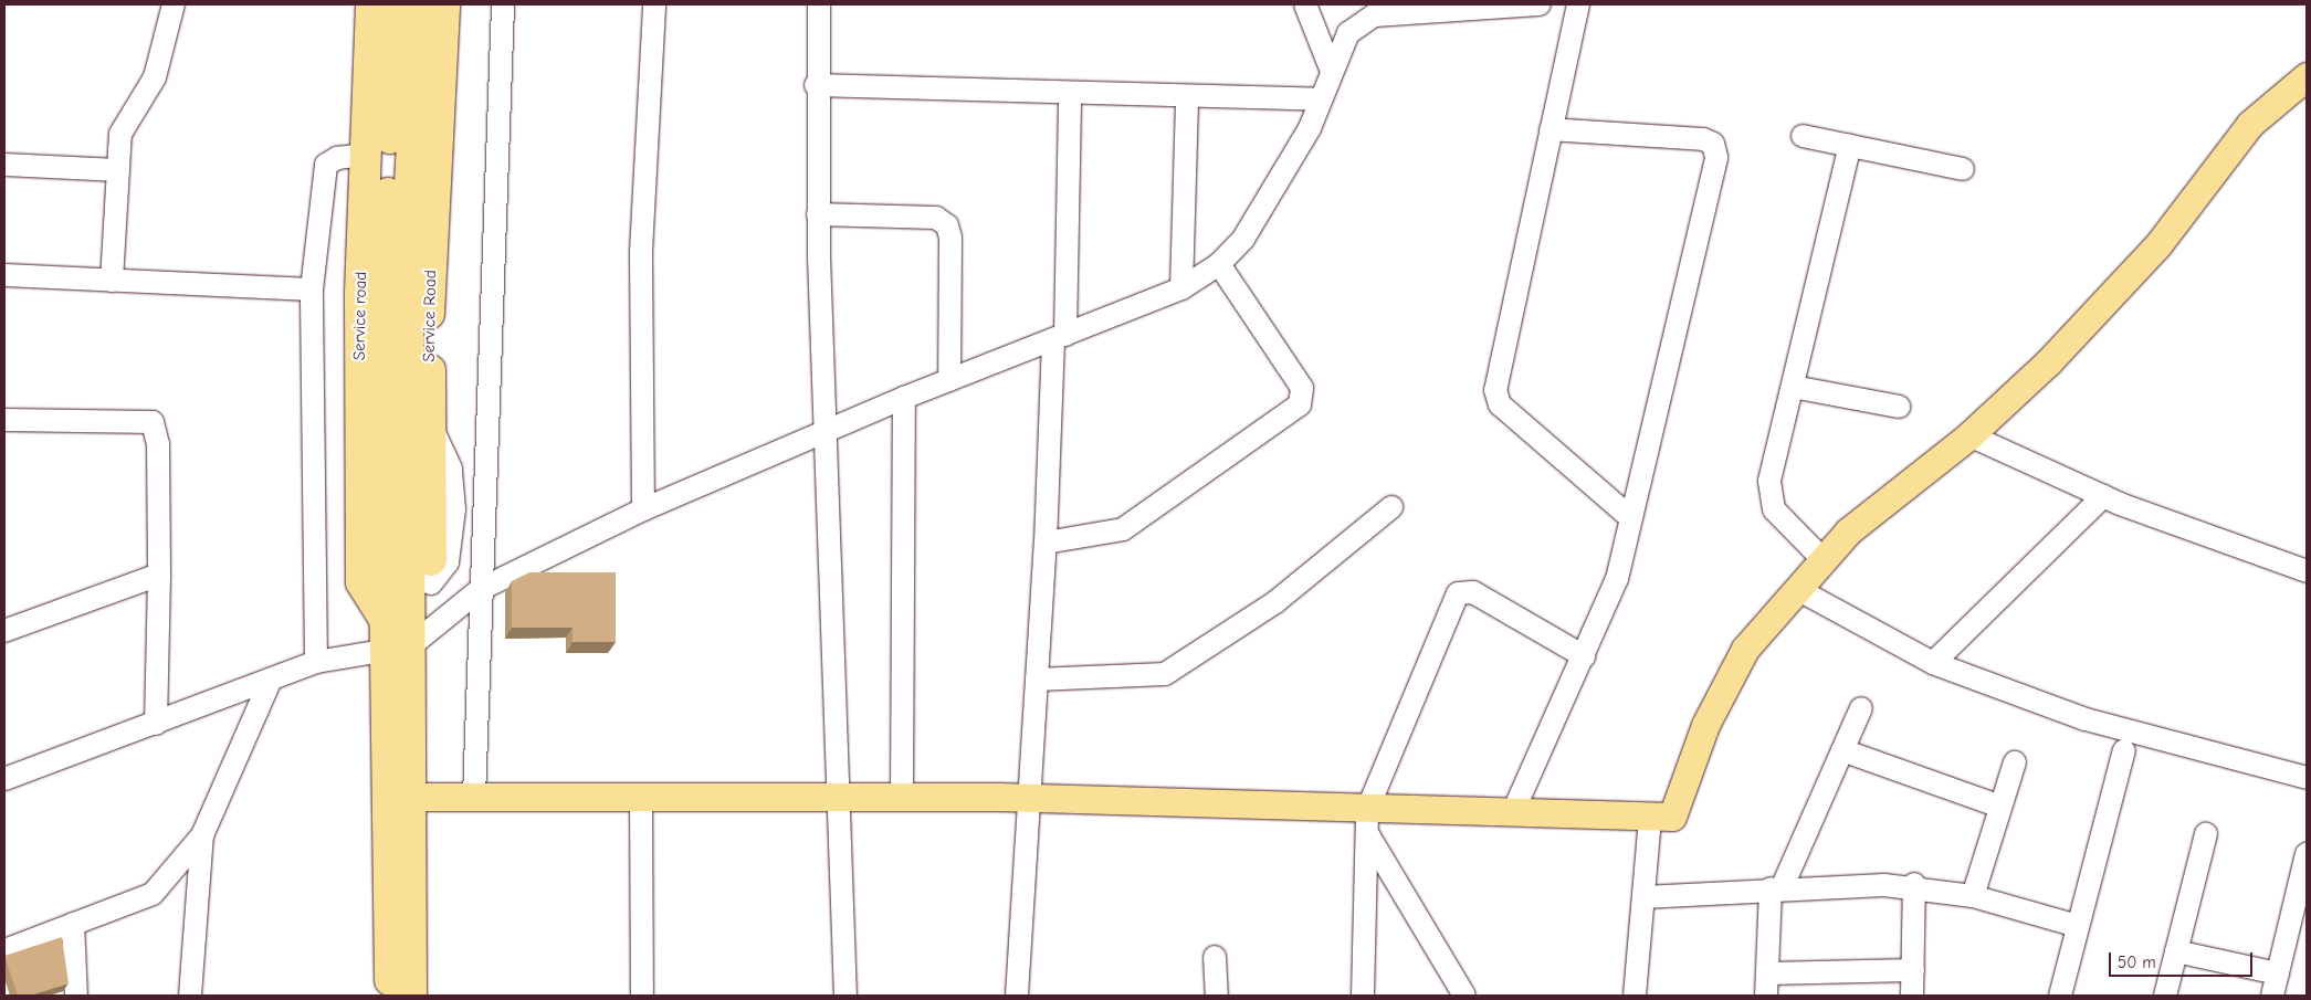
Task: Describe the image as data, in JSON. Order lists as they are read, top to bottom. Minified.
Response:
{"streets":{"highway":["Service road","Service Road"]},"crossings":[["Service road","Service Road"]],"scale_bar":"50 m"}
